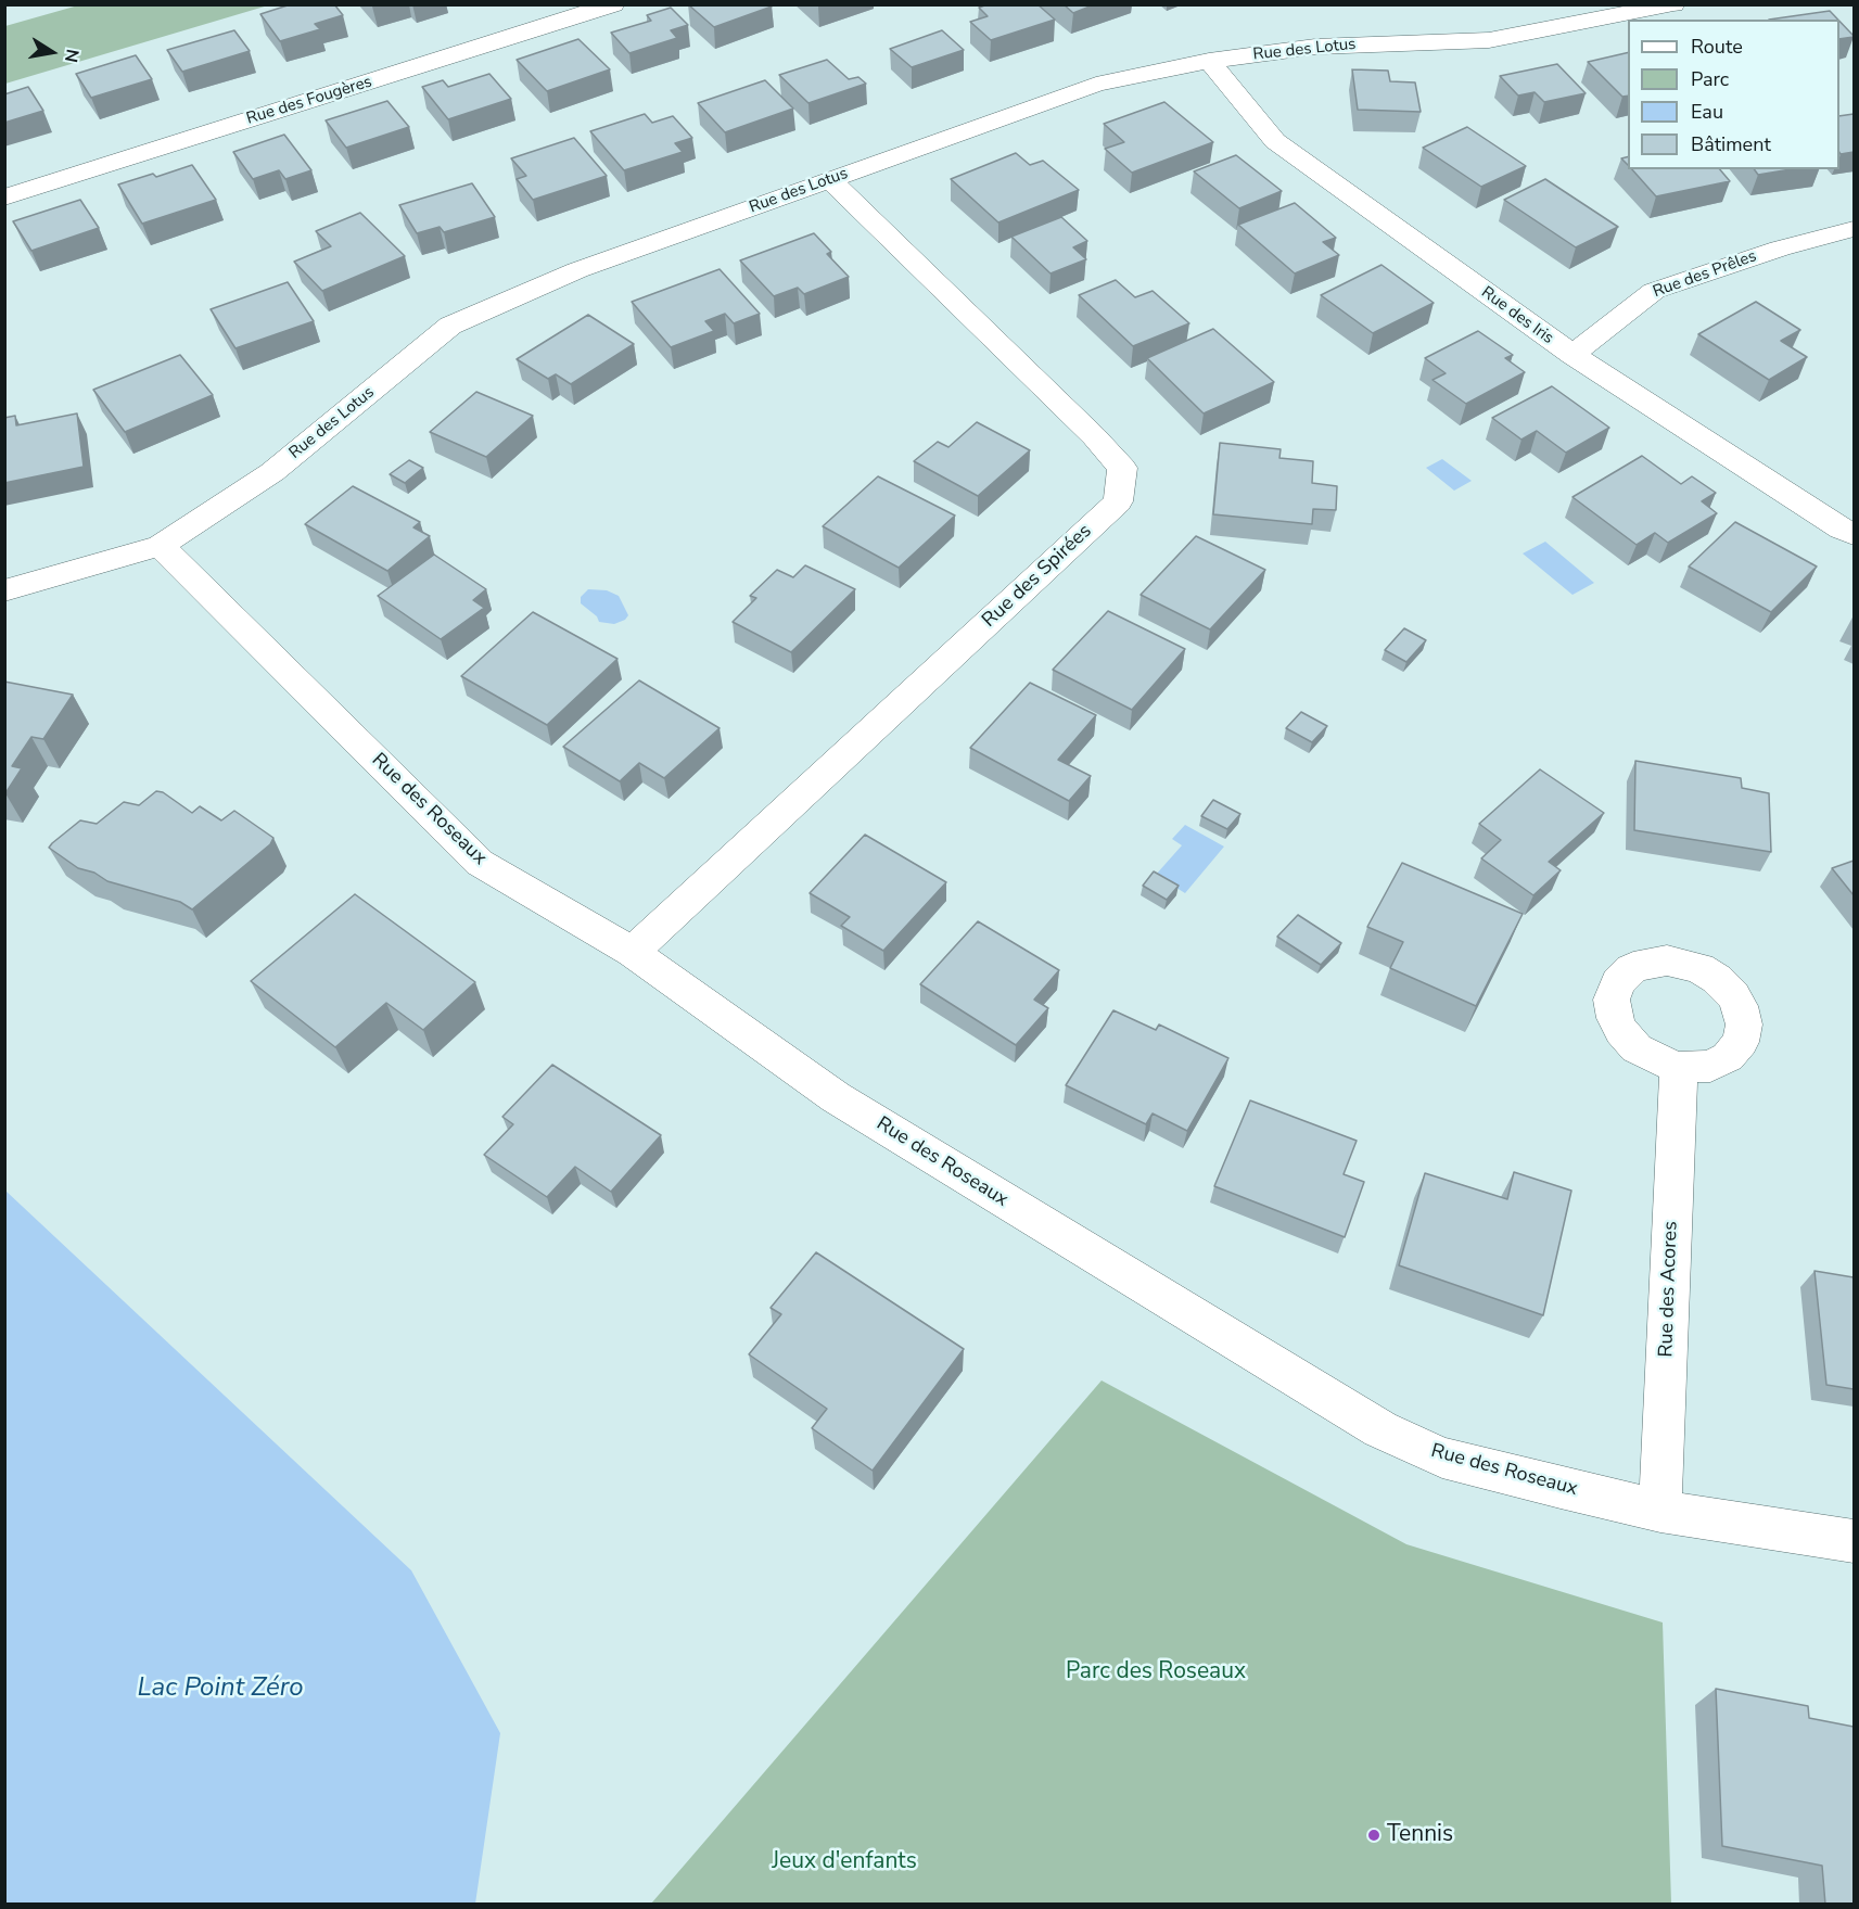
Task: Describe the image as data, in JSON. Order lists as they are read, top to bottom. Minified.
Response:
{"streets":{"street":["Rue des Lotus","Rue des Fougères","Rue des Prêles","Rue des Iris","Rue des Spirées","Rue des Roseaux","Rue des Acores"]},"crossings":[["Rue des Lotus","Rue des Iris"],["Rue des Lotus","Rue des Spirées"],["Rue des Lotus","Rue des Roseaux"],["Rue des Prêles","Rue des Iris"],["Rue des Spirées","Rue des Roseaux"],["Rue des Roseaux","Rue des Acores"]],"water":["Lac Point Zéro"],"parks":["Parc des Roseaux","Jeux d'enfants"],"places":["Tennis"],"legend":["Route","Parc","Eau","Bâtiment"],"north":"right"}
